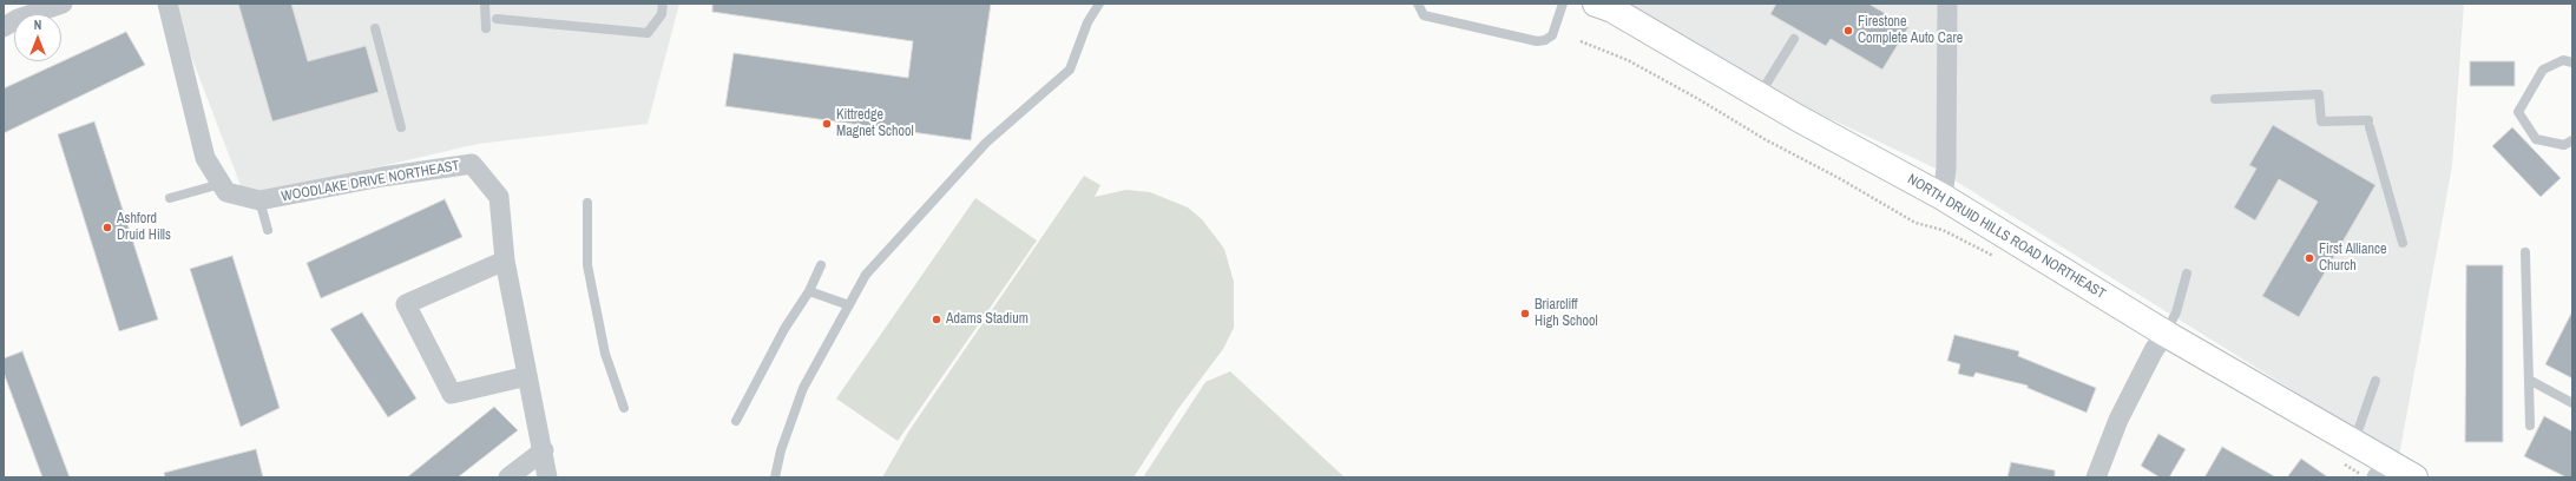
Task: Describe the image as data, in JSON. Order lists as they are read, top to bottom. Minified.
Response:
{"streets":{"main road":["NORTH DRUID HILLS ROAD NORTHEAST"],"street":["WOODLAKE DRIVE NORTHEAST"]},"places":["Firestone Complete Auto Care","Kittredge Magnet School","Ashford Druid Hills","First Alliance Church","Briarcliff High School","Adams Stadium"],"north":"top"}
